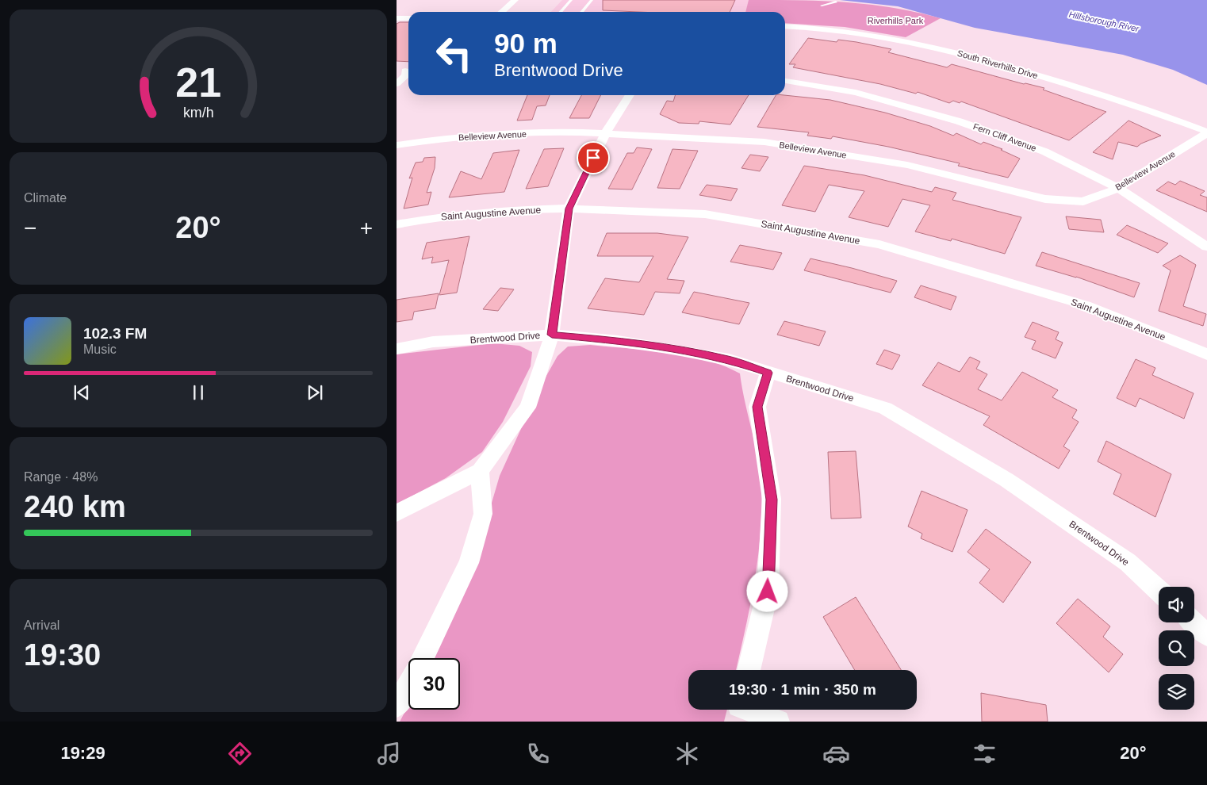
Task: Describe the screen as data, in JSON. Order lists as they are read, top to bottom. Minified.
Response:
{"streets":{"street":["South Riverhills Drive","Belleview Avenue","Fern Cliff Avenue","Saint Augustine Avenue","Brentwood Drive"]},"crossings":[["South Riverhills Drive","Belleview Avenue"],["Belleview Avenue","Fern Cliff Avenue"]],"water":["Hillsborough River"],"parks":["Riverhills Park"],"page":{"turn":["90 m","Brentwood Drive"],"tile":["Climate",["Range · 48%","240 km"],["Arrival","19:30"]],"heat":["−","20°","+"],"song":["102.3 FM","Music"],"limit":"30","trip":"19:30 · 1 min · 350 m","tabs":["19:29","20°"],"gauge":["21","km/h"]}}
